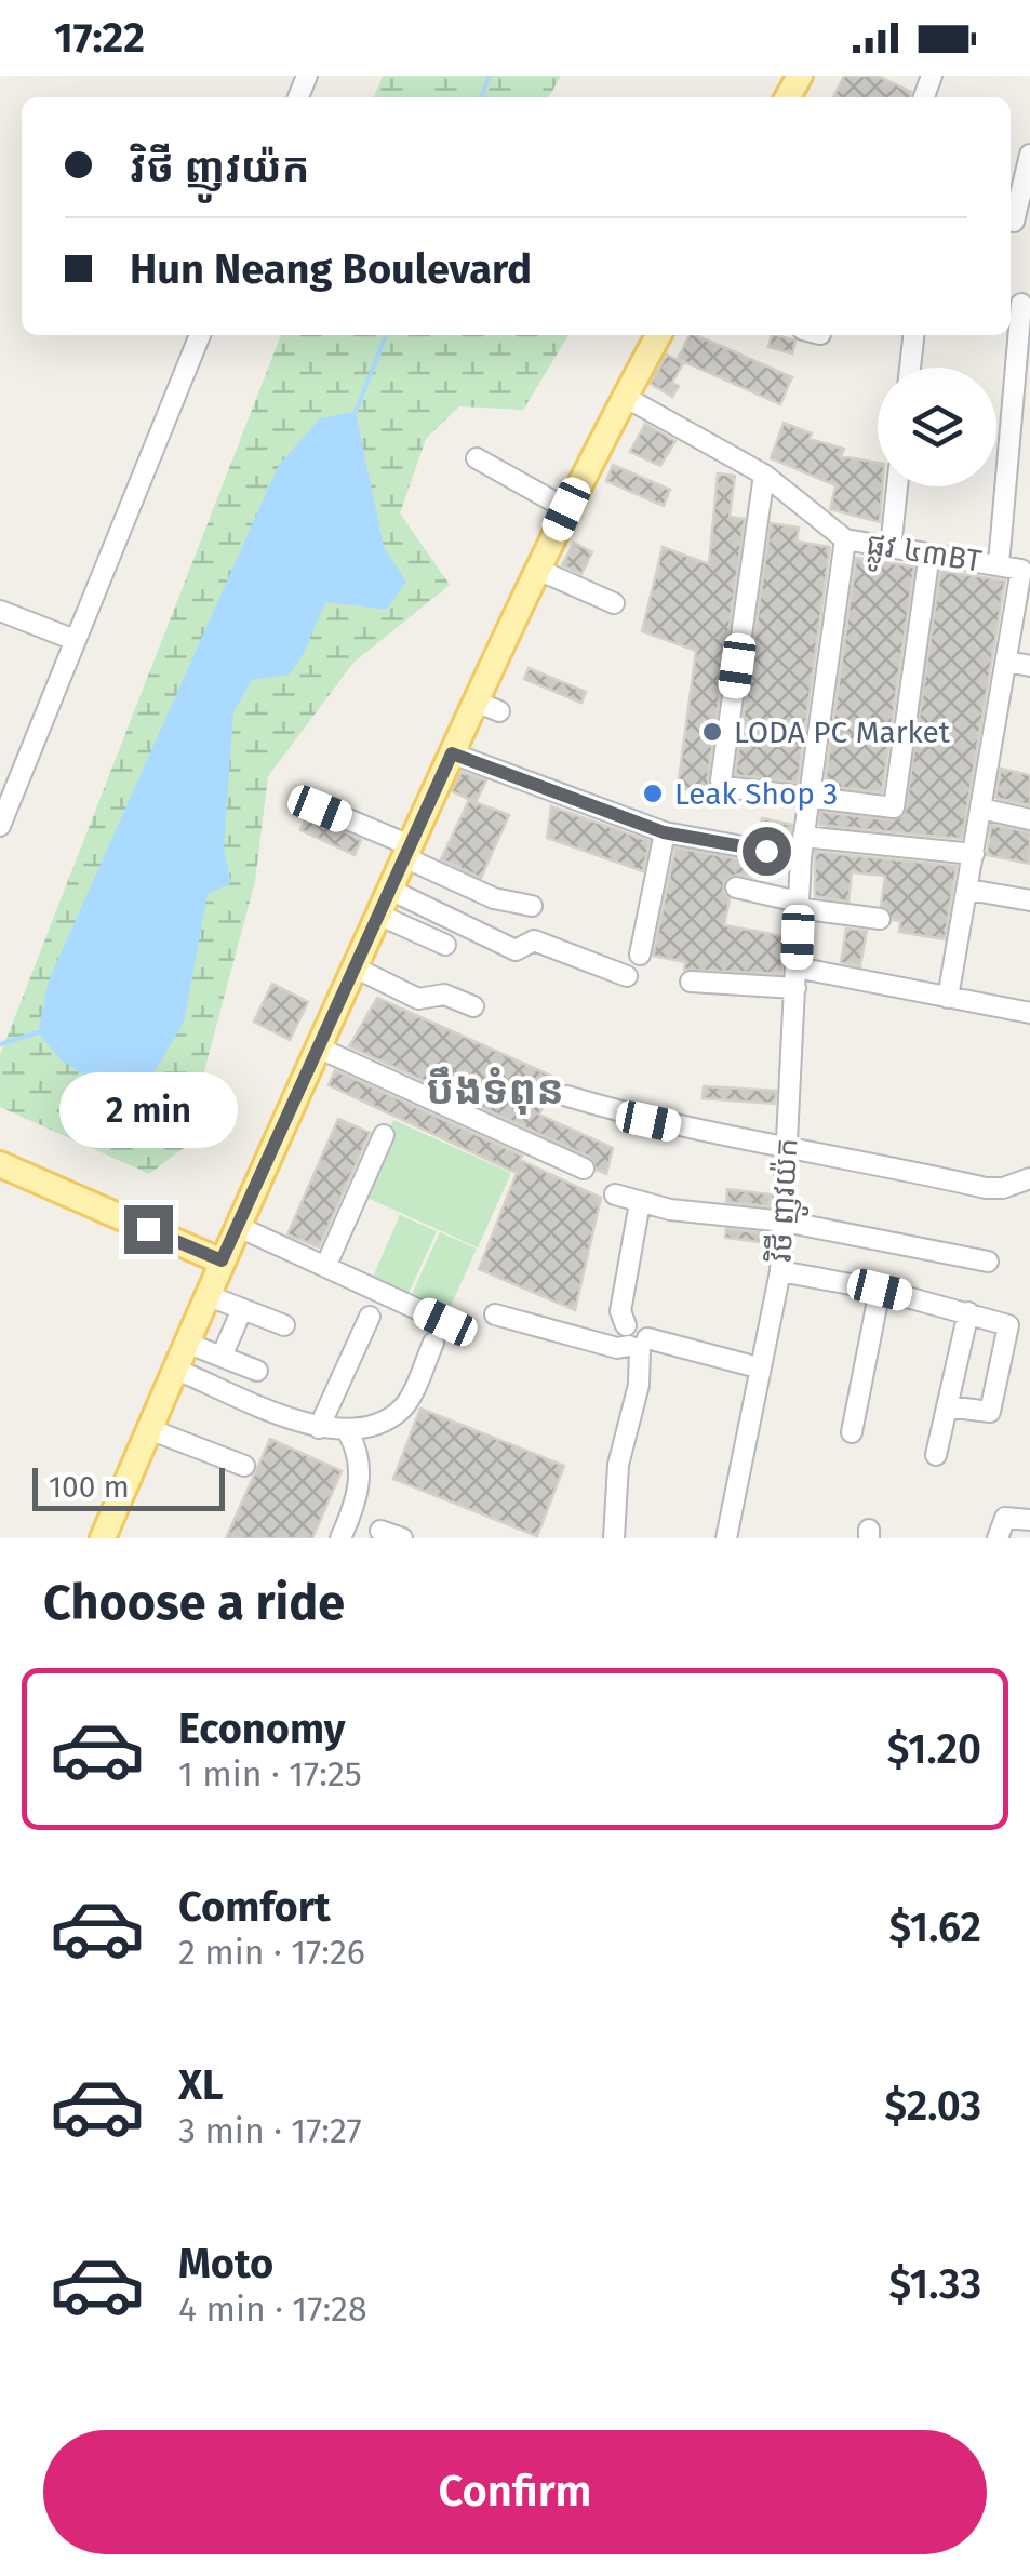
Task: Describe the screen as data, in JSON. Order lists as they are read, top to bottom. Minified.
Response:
{"streets":{"street":["ផ្លូវ ៤៣BT","វិថី ញូវយ៉ក"]},"crossings":[["ផ្លូវ ៤៣BT","វិថី ញូវយ៉ក"]],"districts":["បឹងទំពុន"],"places":["LODA PC Market","Leak Shop 3"],"scale_bar":"100 m","page":{"status":"17:22","banner":["វិថី ញូវយ៉ក","Hun Neang Boulevard"],"bubble":"2 min","scale":"100 m","heading":"Choose a ride","list":[{"name":"Economy","note":"1 min · 17:25","value":"$1.20"},{"name":"Comfort","note":"2 min · 17:26","value":"$1.62"},{"name":"XL","note":"3 min · 17:27","value":"$2.03"},{"name":"Moto","note":"4 min · 17:28","value":"$1.33"}],"buttons":"Confirm"}}
